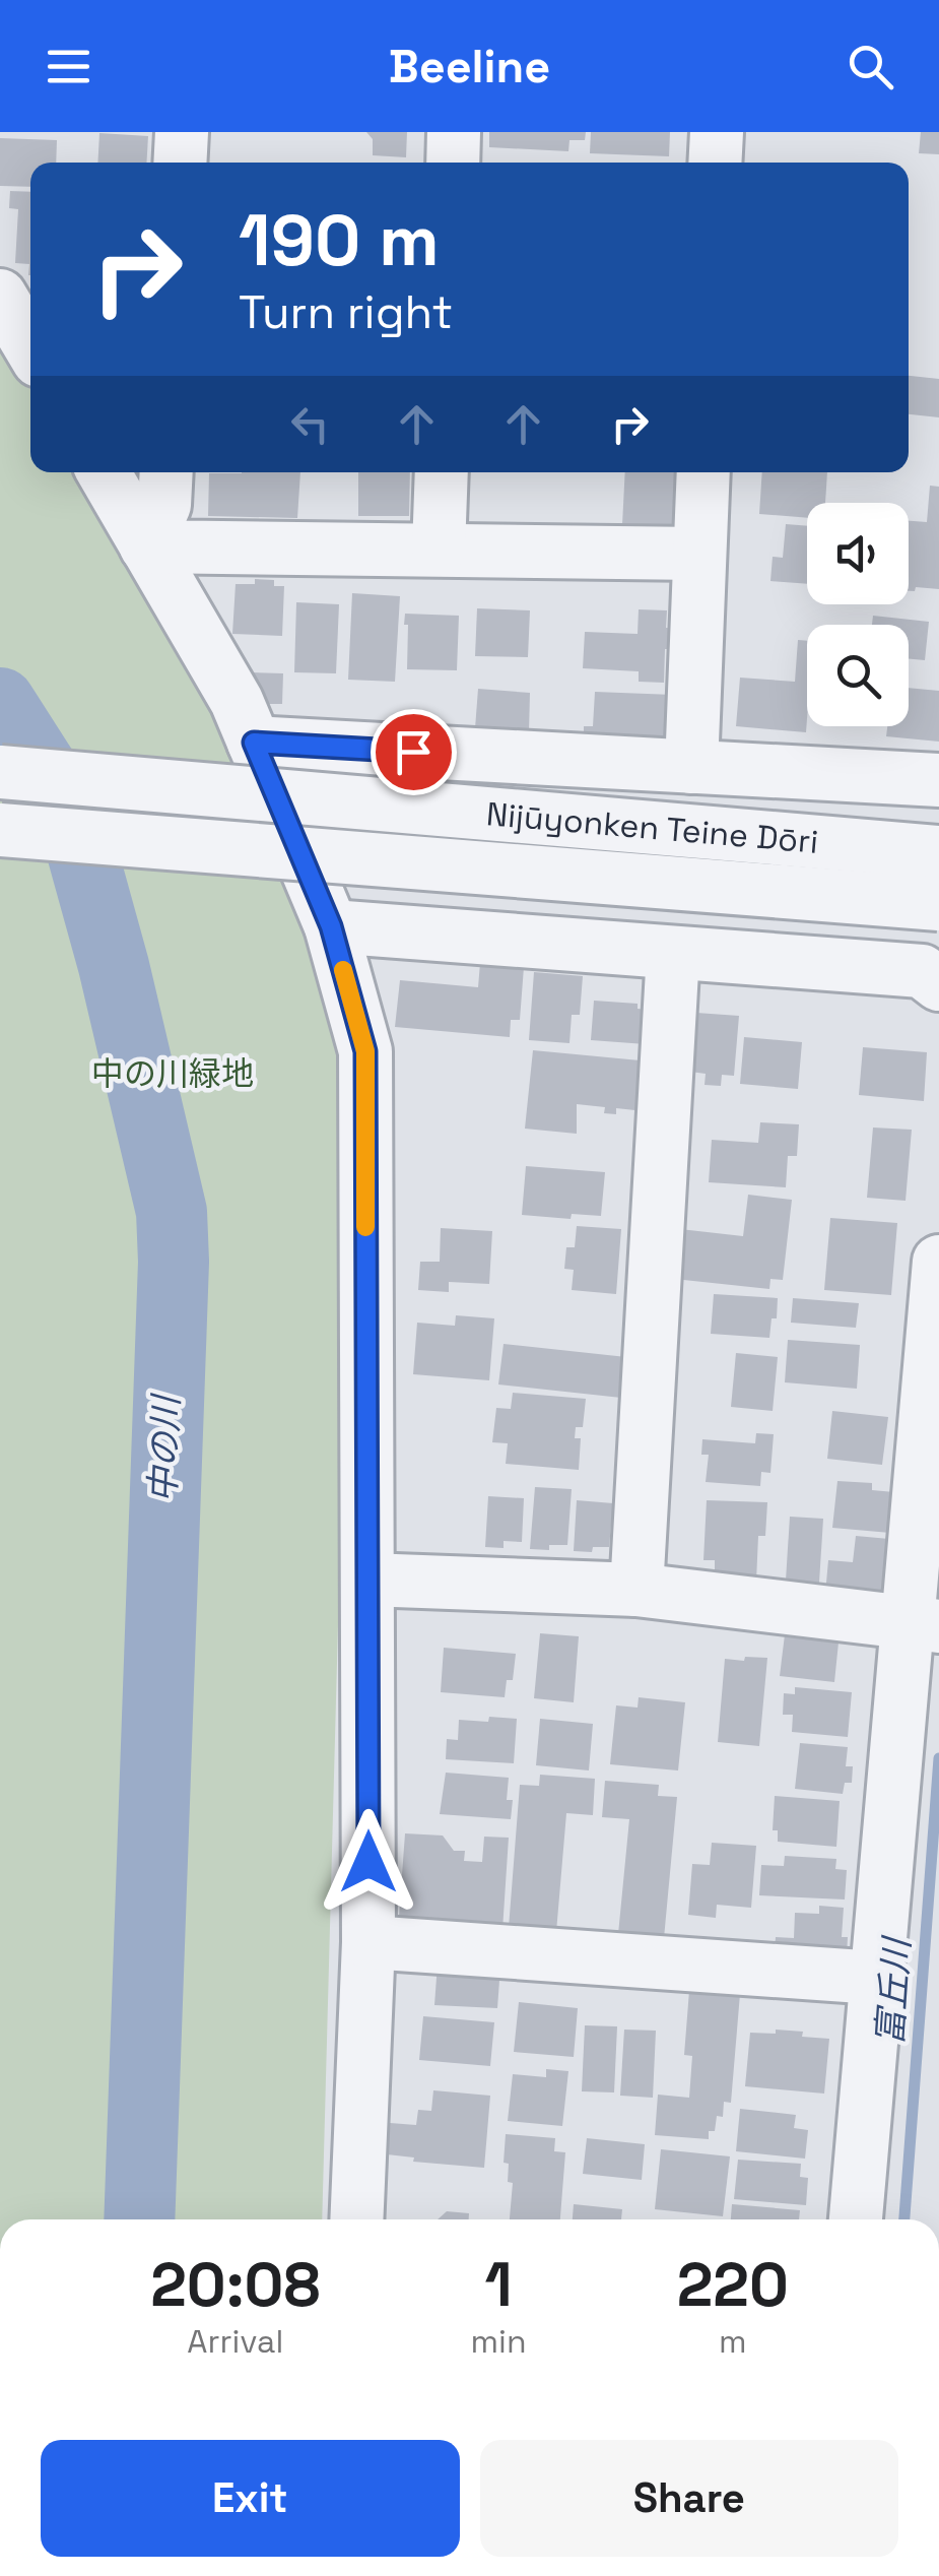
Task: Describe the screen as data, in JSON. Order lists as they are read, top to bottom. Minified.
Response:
{"streets":{"street":["Nijūyonken Teine Dōri"]},"water":["中の川","富丘川"],"parks":["中の川緑地"],"page":{"header":"Beeline","turn":["190 m","Turn right"],"eta":["20:08","Arrival","1","min","220","m"],"buttons":["Exit","Share"]}}
